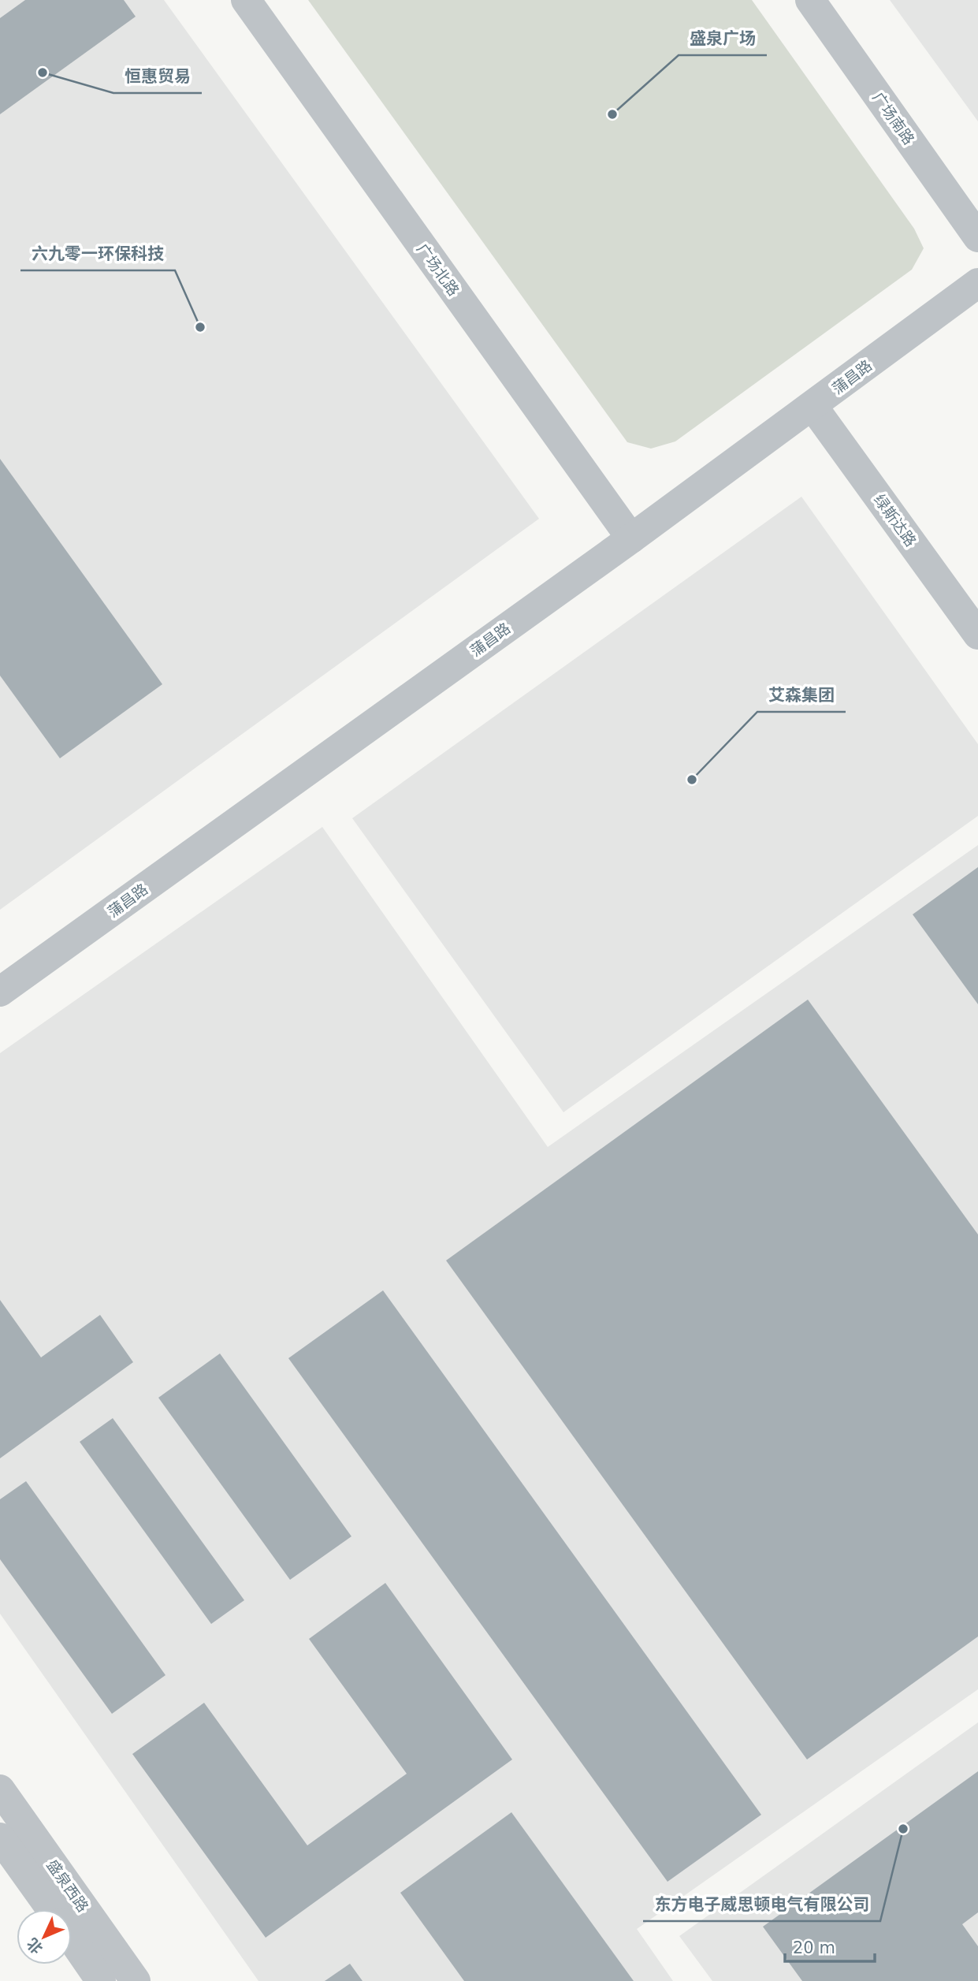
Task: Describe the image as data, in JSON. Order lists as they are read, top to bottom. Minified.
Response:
{"streets":{"street":["广场南路","广场北路","蒲昌路","绿斯达路","盛泉西路"]},"crossings":[["广场北路","蒲昌路"],["蒲昌路","绿斯达路"]],"places":["恒惠贸易","盛泉广场","六九零一环保科技","艾森集团","东方电子威思顿电气有限公司"],"scale_bar":"20 m","north":"bottom left"}
